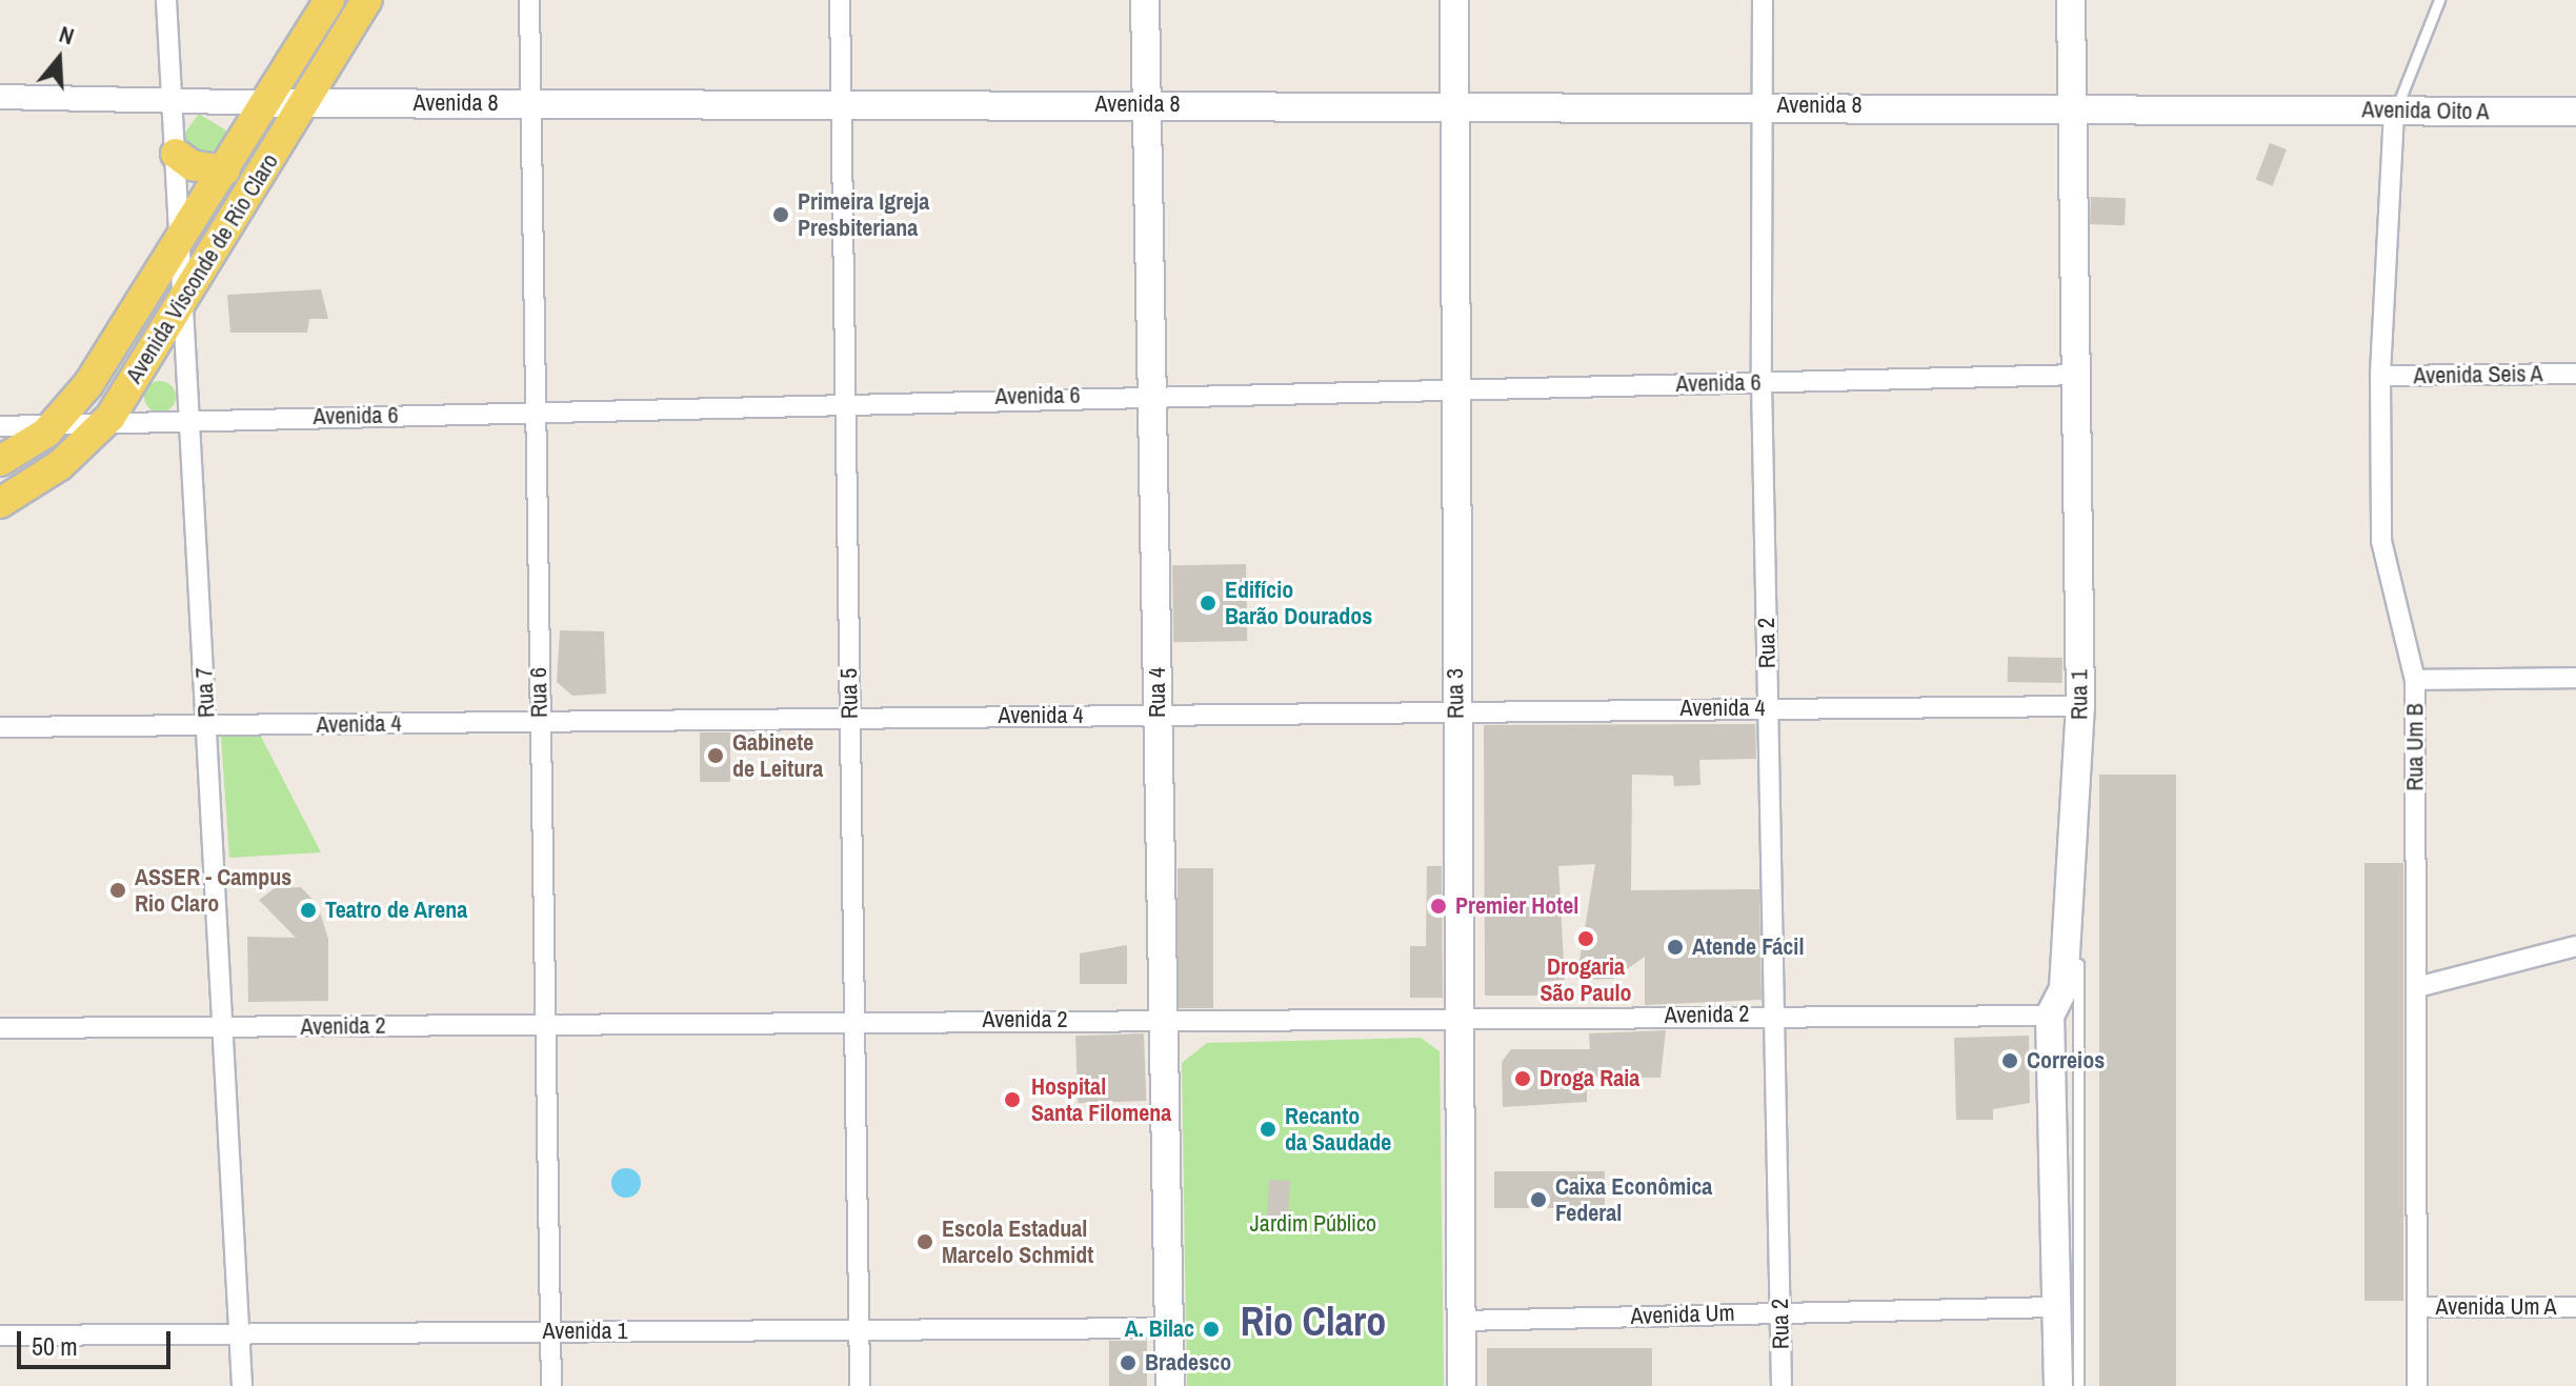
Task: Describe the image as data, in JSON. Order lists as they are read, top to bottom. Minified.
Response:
{"streets":{"main road":["Avenida 8","Avenida Oito A","Avenida Visconde de Rio Claro","Rua 4","Rua 3","Rua 1"],"street":["Avenida Seis A","Avenida 6","Rua 2","Rua 7","Rua 6","Rua 5","Avenida 4","Rua Um B","Avenida 2","Avenida Um A","Avenida Um","Avenida 1"]},"crossings":[["Avenida 8","Avenida Oito A"],["Avenida 8","Avenida Visconde de Rio Claro"],["Avenida 8","Rua 2"],["Avenida 8","Rua 7"],["Avenida 8","Rua 6"],["Avenida 8","Rua 4"],["Avenida 8","Rua 5"],["Avenida 8","Rua 3"],["Avenida 8","Rua 1"],["Avenida Oito A","Rua Um B"],["Avenida Visconde de Rio Claro","Avenida 6"],["Avenida Visconde de Rio Claro","Rua 7"],["Avenida Seis A","Rua Um B"],["Avenida 6","Rua 2"],["Avenida 6","Rua 7"],["Avenida 6","Rua 6"],["Avenida 6","Rua 4"],["Avenida 6","Rua 5"],["Avenida 6","Rua 3"],["Avenida 6","Rua 1"],["Rua 2","Avenida 4"],["Rua 2","Avenida 2"],["Rua 2","Avenida Um"],["Rua 7","Avenida 4"],["Rua 7","Avenida 2"],["Rua 7","Avenida 1"],["Rua 6","Avenida 4"],["Rua 6","Avenida 2"],["Rua 6","Avenida 1"],["Rua 4","Avenida 4"],["Rua 4","Avenida 2"],["Rua 4","Avenida 1"],["Rua 5","Avenida 4"],["Rua 5","Avenida 2"],["Rua 5","Avenida 1"],["Rua 3","Avenida 4"],["Rua 3","Avenida 2"],["Rua 3","Avenida Um"],["Rua 1","Avenida 4"],["Rua 1","Avenida 2"],["Rua 1","Avenida Um"],["Rua Um B","Avenida Um A"]],"districts":["Rio Claro"],"parks":["Jardim Público"],"places":["Primeira Igreja Presbiteriana","Edifício Barão Dourados","Gabinete de Leitura","ASSER - Campus Rio Claro","Premier Hotel","Teatro de Arena","Drogaria São Paulo","Atende Fácil","Correios","Droga Raia","Hospital Santa Filomena","Recanto da Saudade","Caixa Econômica Federal","Escola Estadual Marcelo Schmidt","A. Bilac","Bradesco"],"scale_bar":"50 m","north":"top"}
